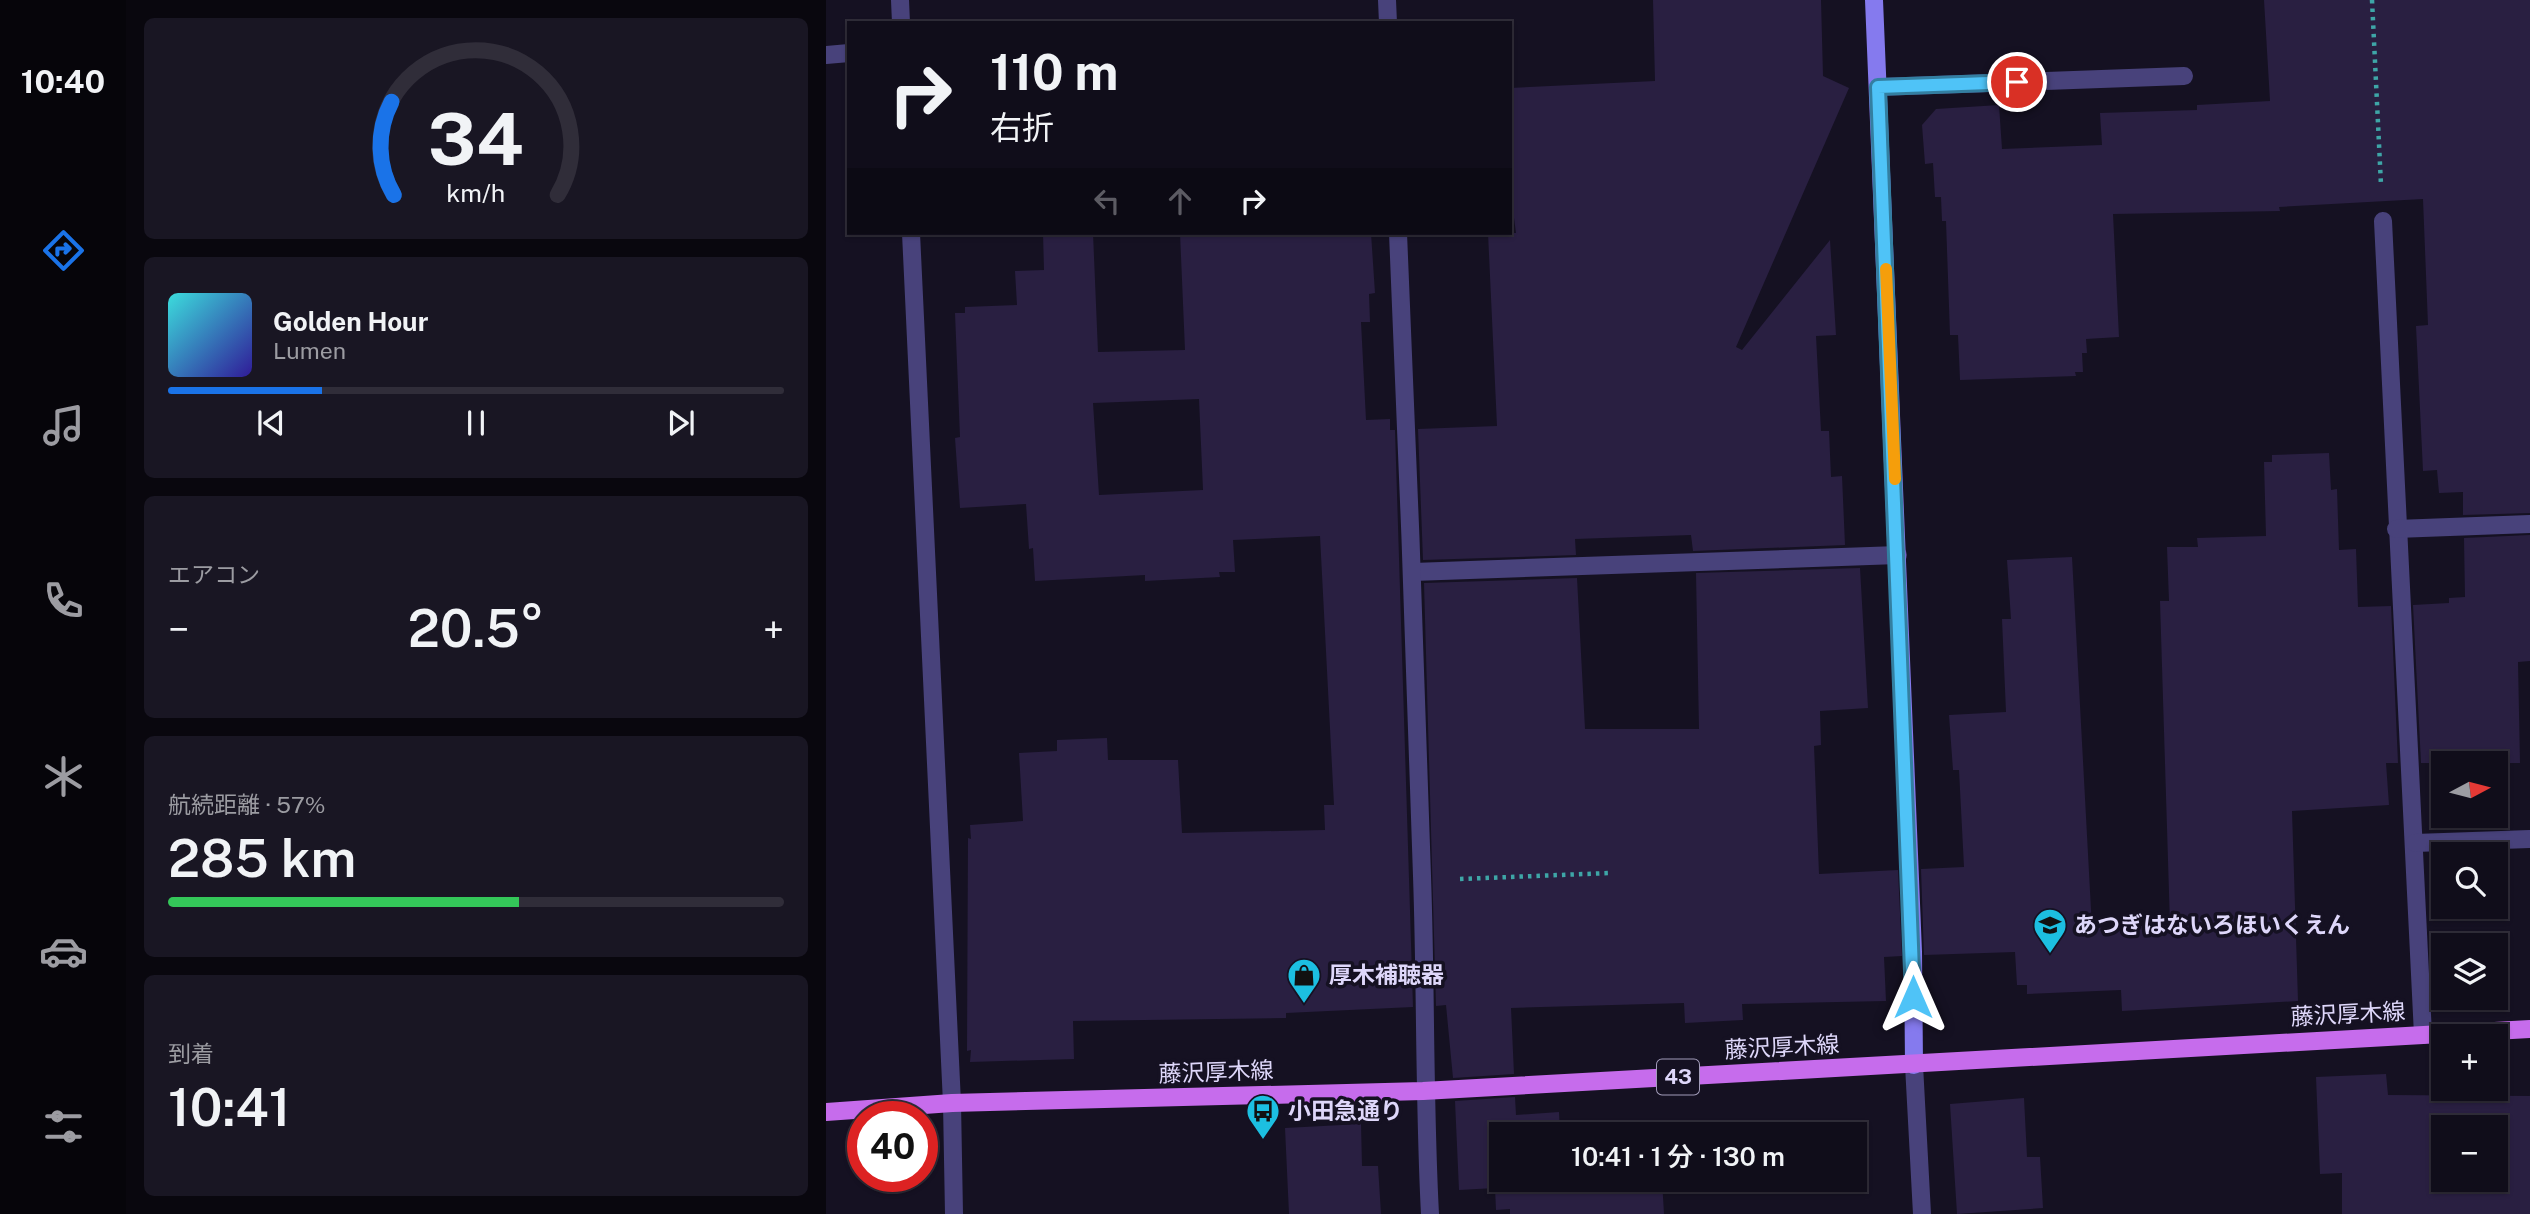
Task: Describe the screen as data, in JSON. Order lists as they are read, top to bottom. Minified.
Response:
{"streets":{"main road":["藤沢厚木線","43"]},"places":{"school or university":["あつぎはないろほいくえん"],"shop":["厚木補聴器"],"bus stop":["小田急通り"]},"north":"right","page":{"tabs":"10:40","turn":["110 m","右折"],"song":["Golden Hour","Lumen"],"tile":["エアコン",["航続距離 · 57%","285 km"],["到着","10:41"]],"heat":["−","20.5°","+"],"map_buttons":["+","−"],"limit":"40","trip":"10:41 · 1 分 · 130 m","gauge":["34","km/h"]}}
